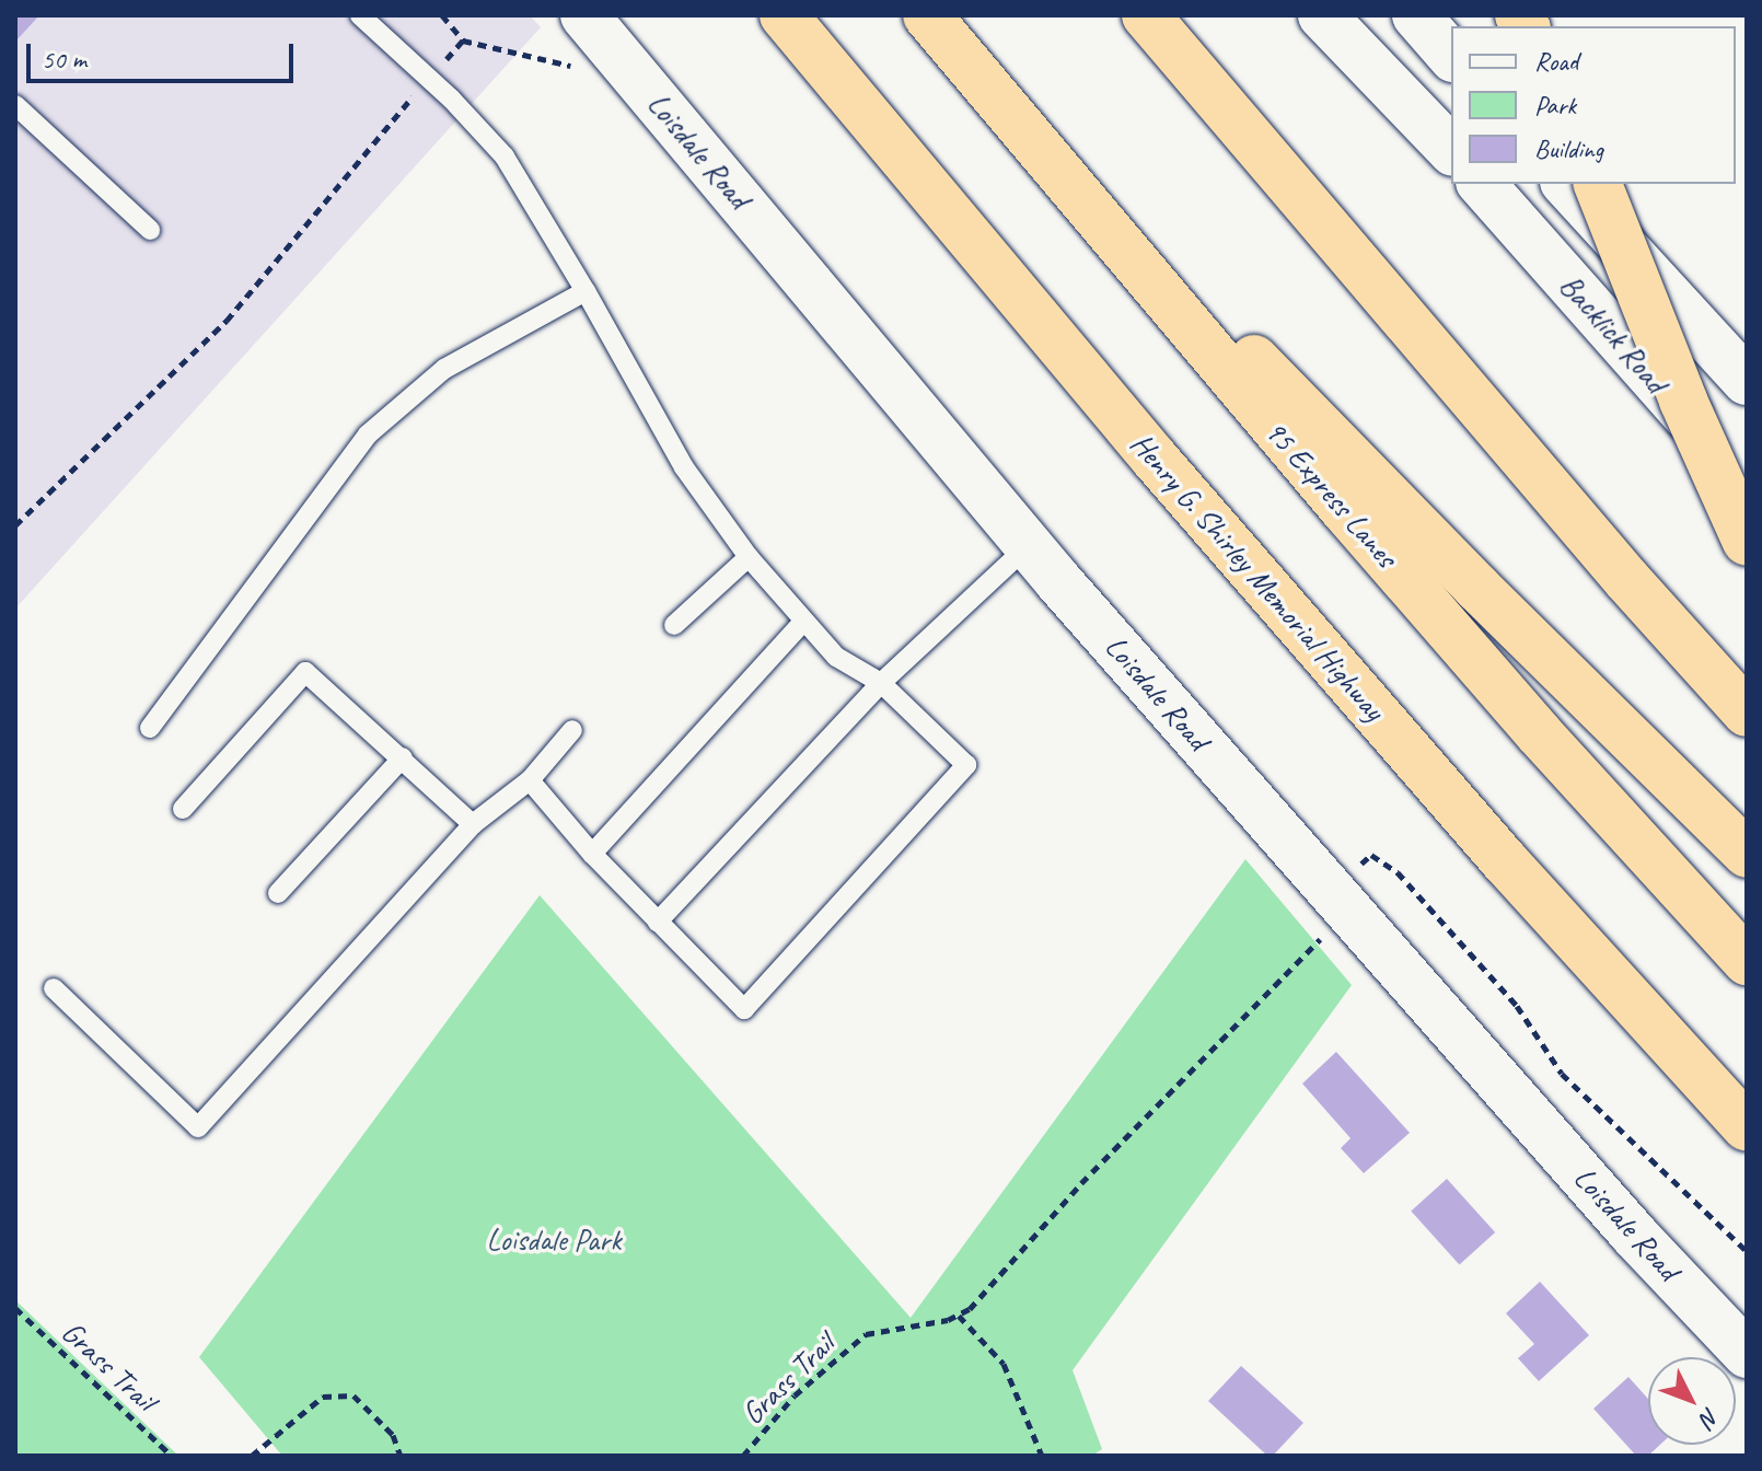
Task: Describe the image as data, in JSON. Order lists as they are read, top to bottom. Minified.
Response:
{"streets":{"highway":["95 Express Lanes","Henry G. Shirley Memorial Highway"],"main road":["Loisdale Road","Backlick Road"],"path":["Grass Trail"]},"parks":["Loisdale Park"],"legend":["Road","Park","Building"],"scale_bar":"50 m","north":"bottom right"}
